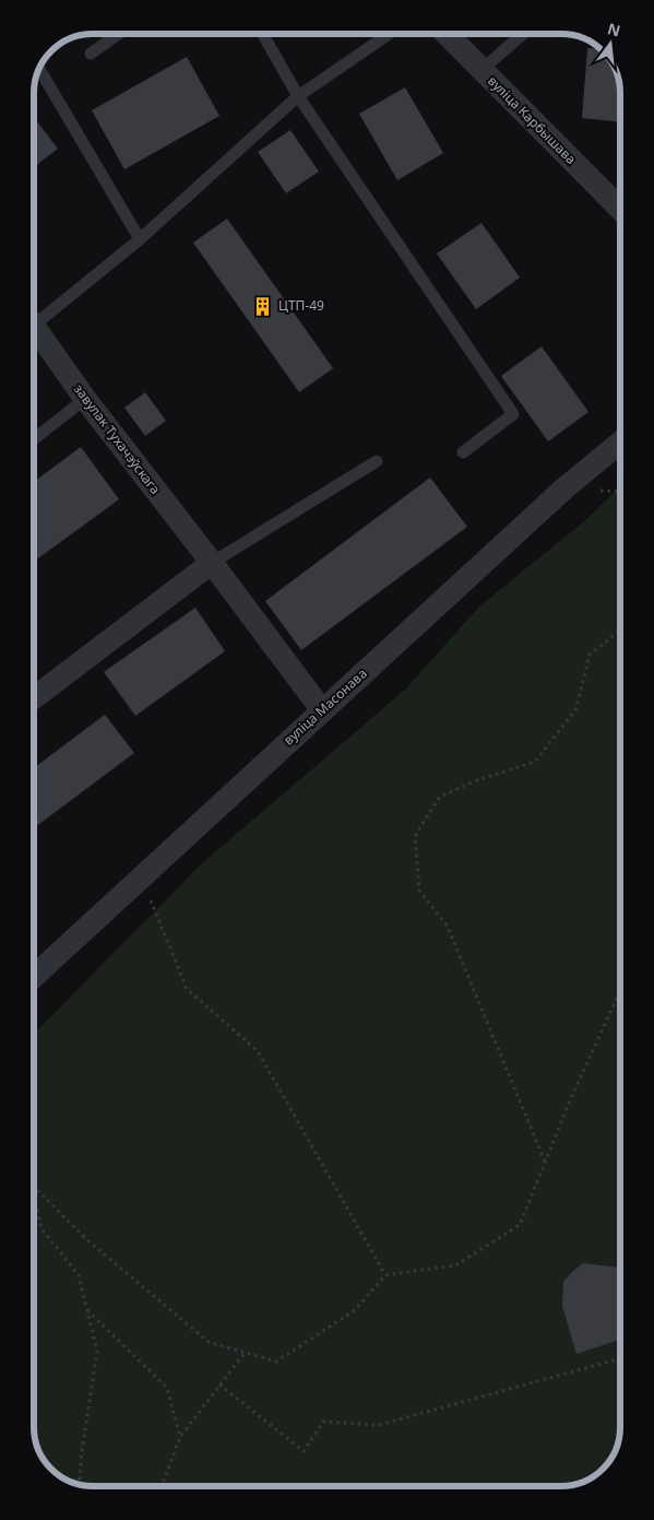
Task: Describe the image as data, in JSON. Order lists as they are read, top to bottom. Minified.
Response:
{"streets":{"street":["вуліца Карбышава","завулак Тухачэўскага","вуліца Масонава"]},"crossings":[["завулак Тухачэўскага","вуліца Масонава"]],"places":{"building":["ЦТП-49"]},"north":"top"}
